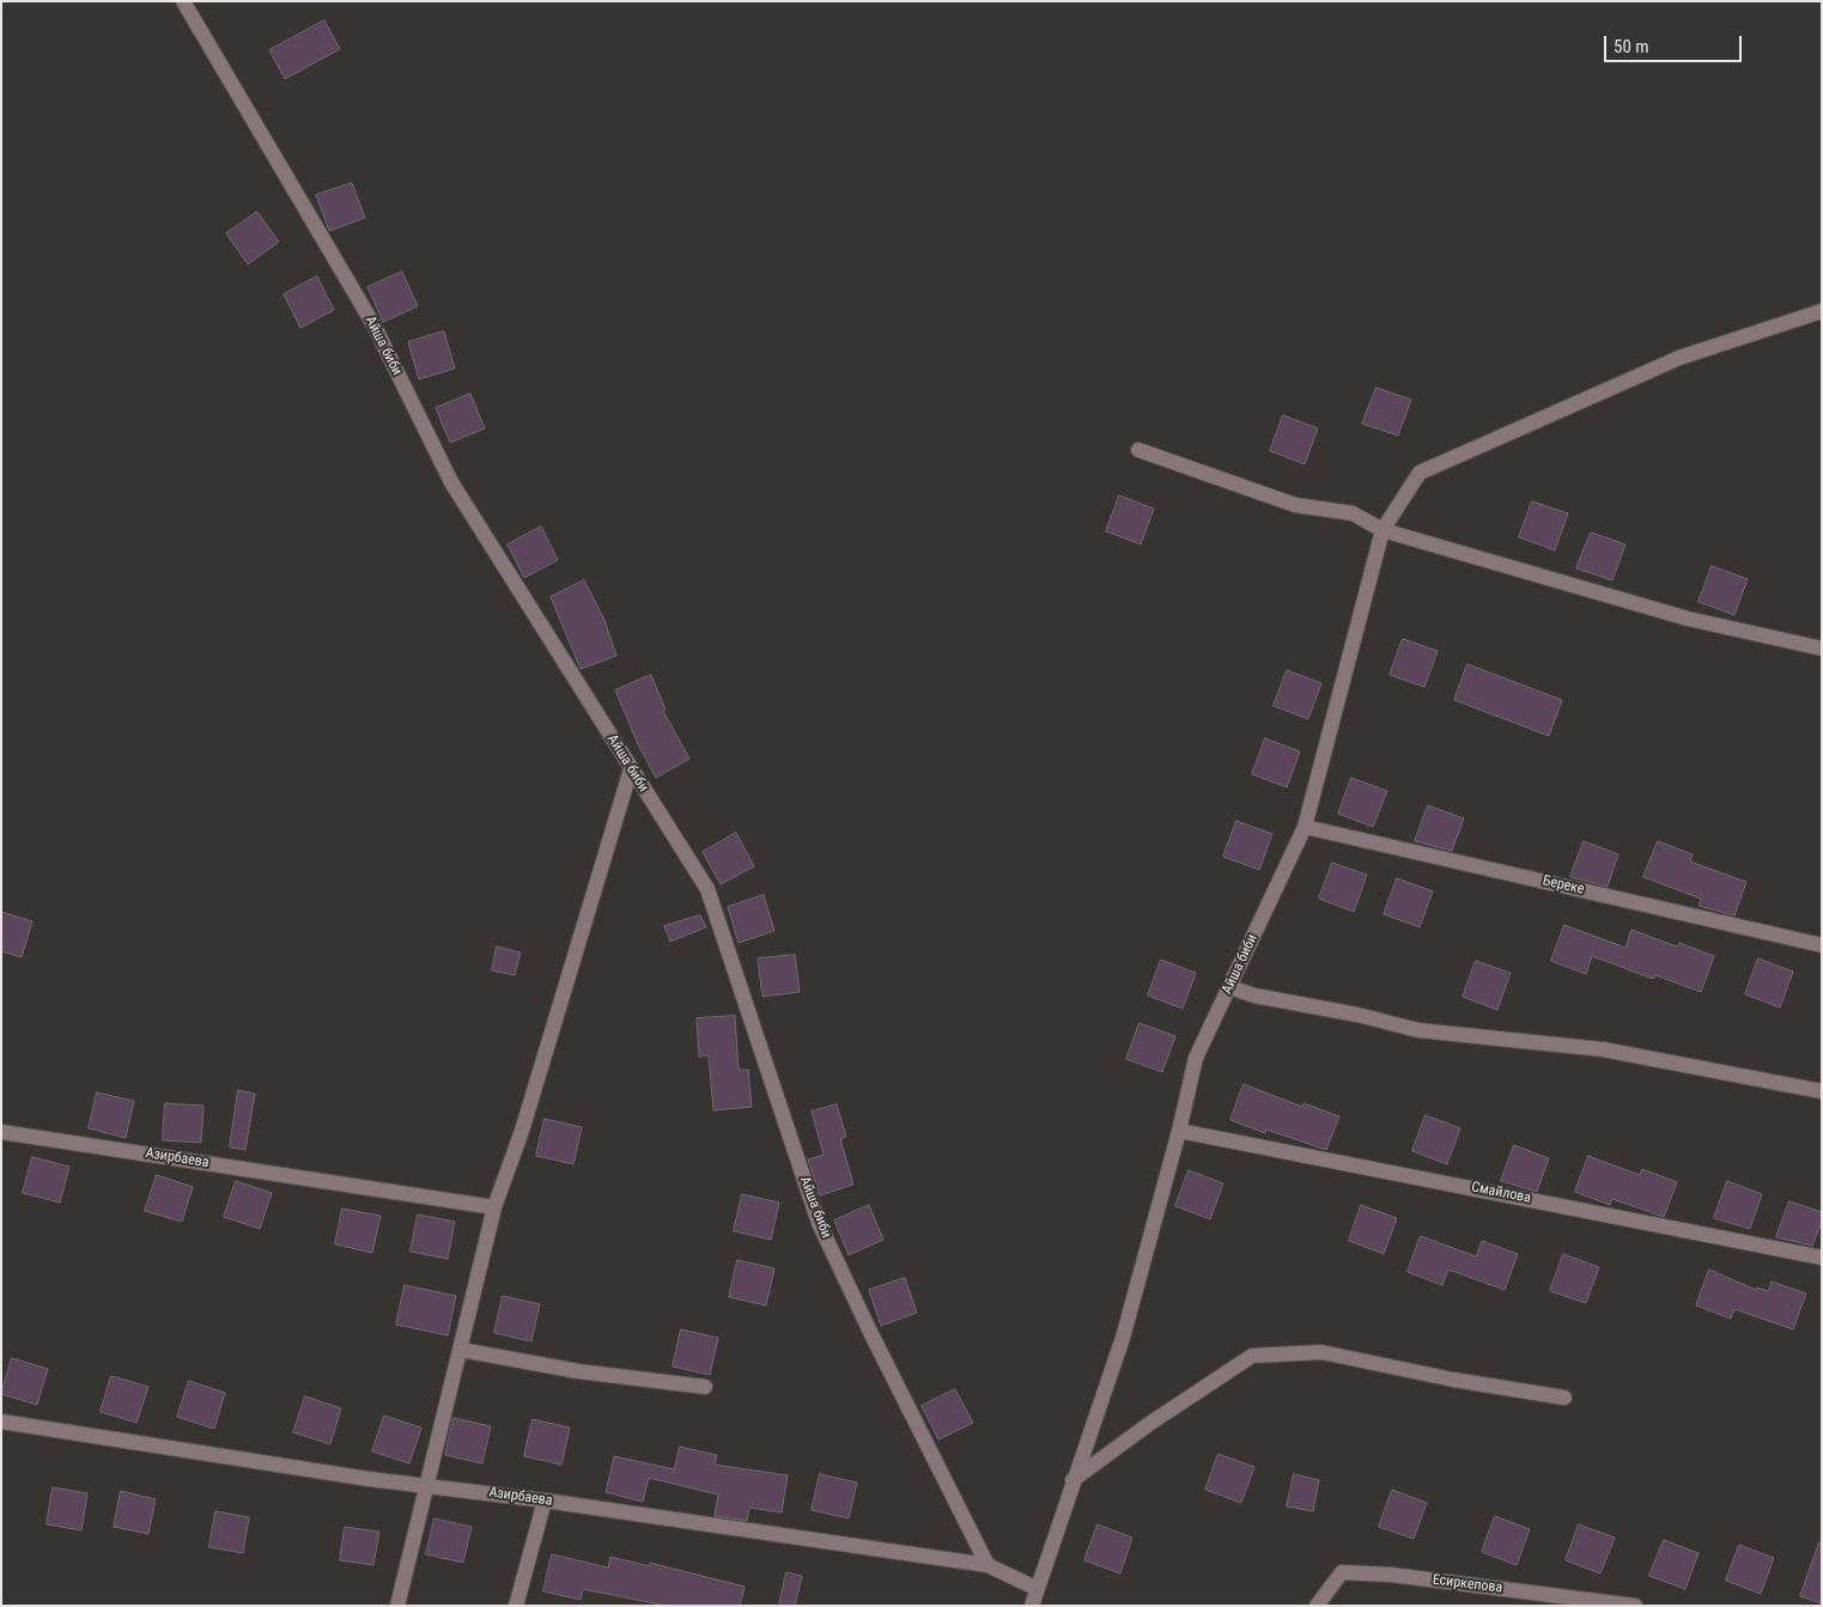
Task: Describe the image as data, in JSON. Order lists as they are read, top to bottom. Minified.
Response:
{"streets":{"street":["Айша биби","Береке","Азирбаева","Смайлова","Есиркепова"]},"crossings":[["Айша биби","Береке"],["Айша биби","Азирбаева"],["Айша биби","Смайлова"]],"scale_bar":"50 m"}
